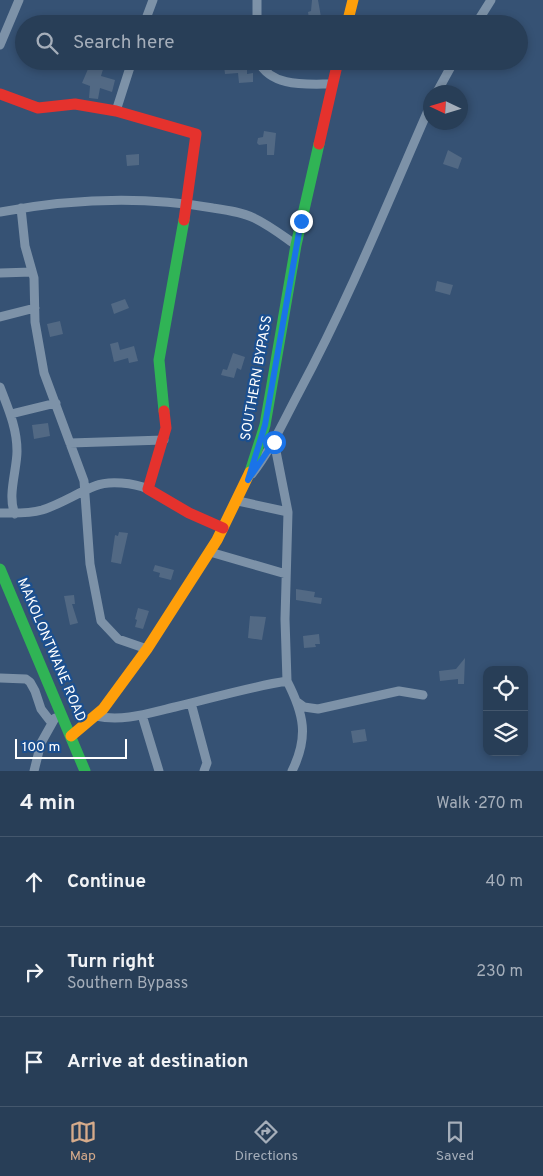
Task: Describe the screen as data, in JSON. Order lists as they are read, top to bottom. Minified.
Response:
{"streets":{"street":["SOUTHERN BYPASS","MAKOLONTWANE ROAD"]},"crossings":[["SOUTHERN BYPASS","MAKOLONTWANE ROAD"]],"scale_bar":"100 m","north":"left","page":{"search":"Search here","scale":"100 m","heading":["4 min","Walk · 270 m"],"list":[["Continue","40 m"],["Turn right","Southern Bypass","230 m"],"Arrive at destination"],"nav":["Map","Directions","Saved"]}}
